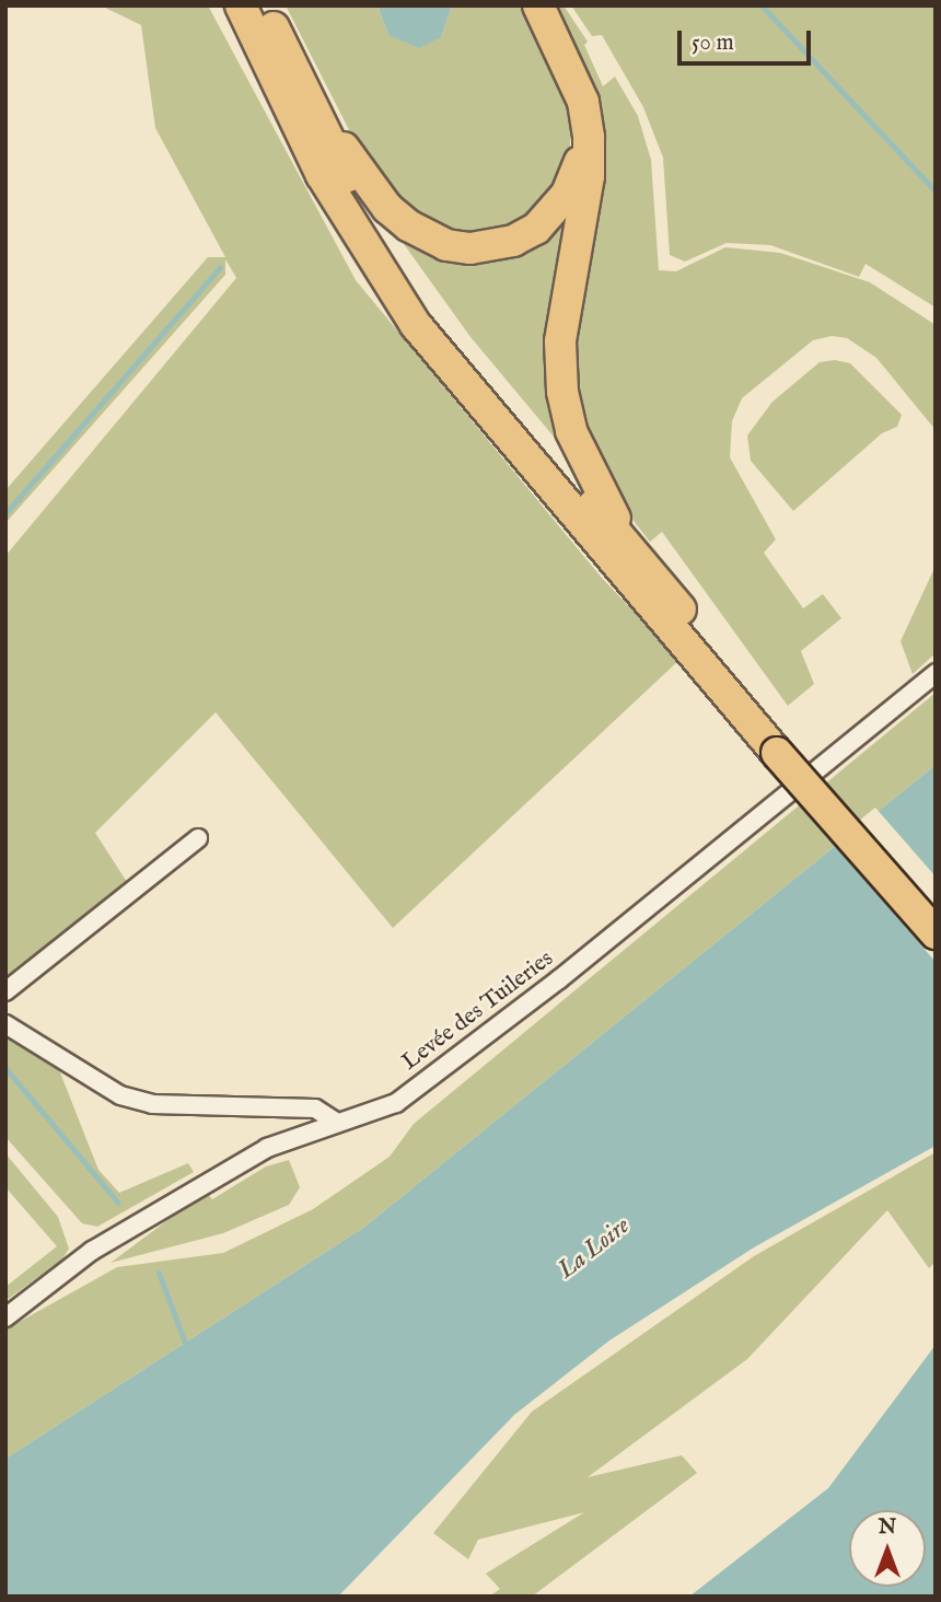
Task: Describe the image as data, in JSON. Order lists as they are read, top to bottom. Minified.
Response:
{"streets":{"street":["Levée des Tuileries"]},"water":["La Loire"],"scale_bar":"50 m","north":"top"}
